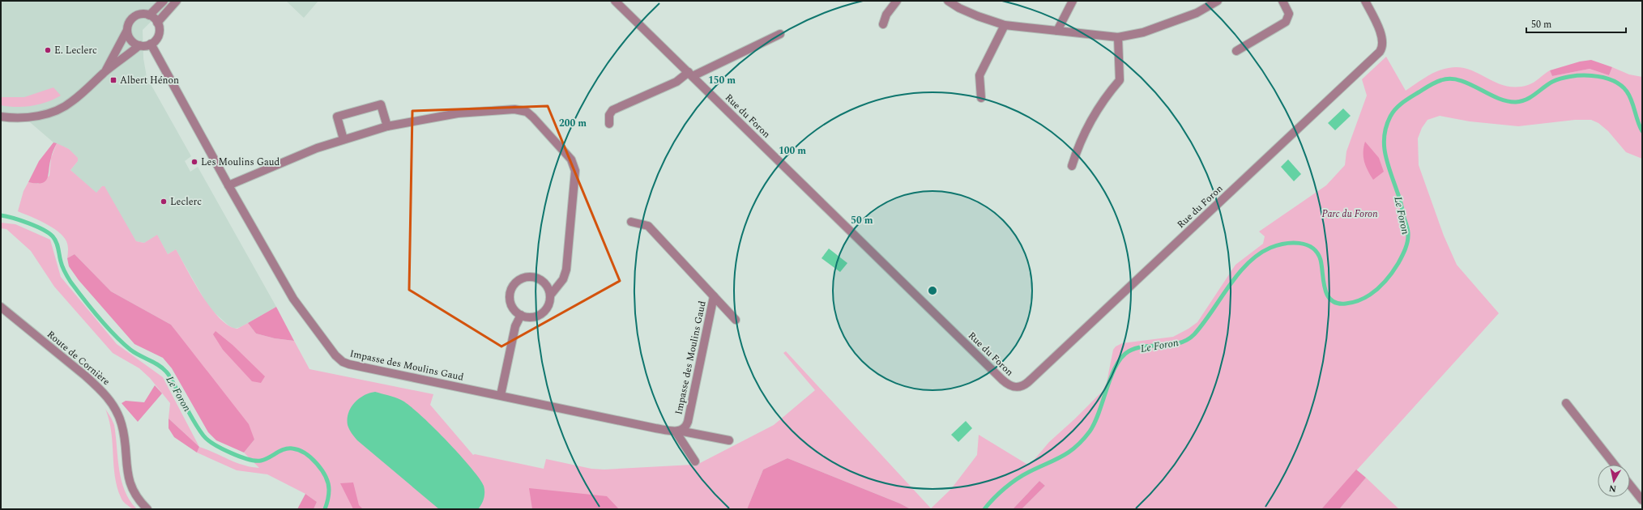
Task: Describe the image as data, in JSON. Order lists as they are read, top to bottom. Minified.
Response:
{"streets":{"street":["Rue du Foron","Route de Cornière","Impasse des Moulins Gaud"]},"water":["Le Foron"],"parks":["Parc du Foron"],"places":{"other":["E. Leclerc","Les Moulins Gaud","Leclerc"],"transit":["Albert Hénon"]},"scale_bar":"50 m","north":"bottom","rings":["150 m","200 m","100 m","50 m"]}
